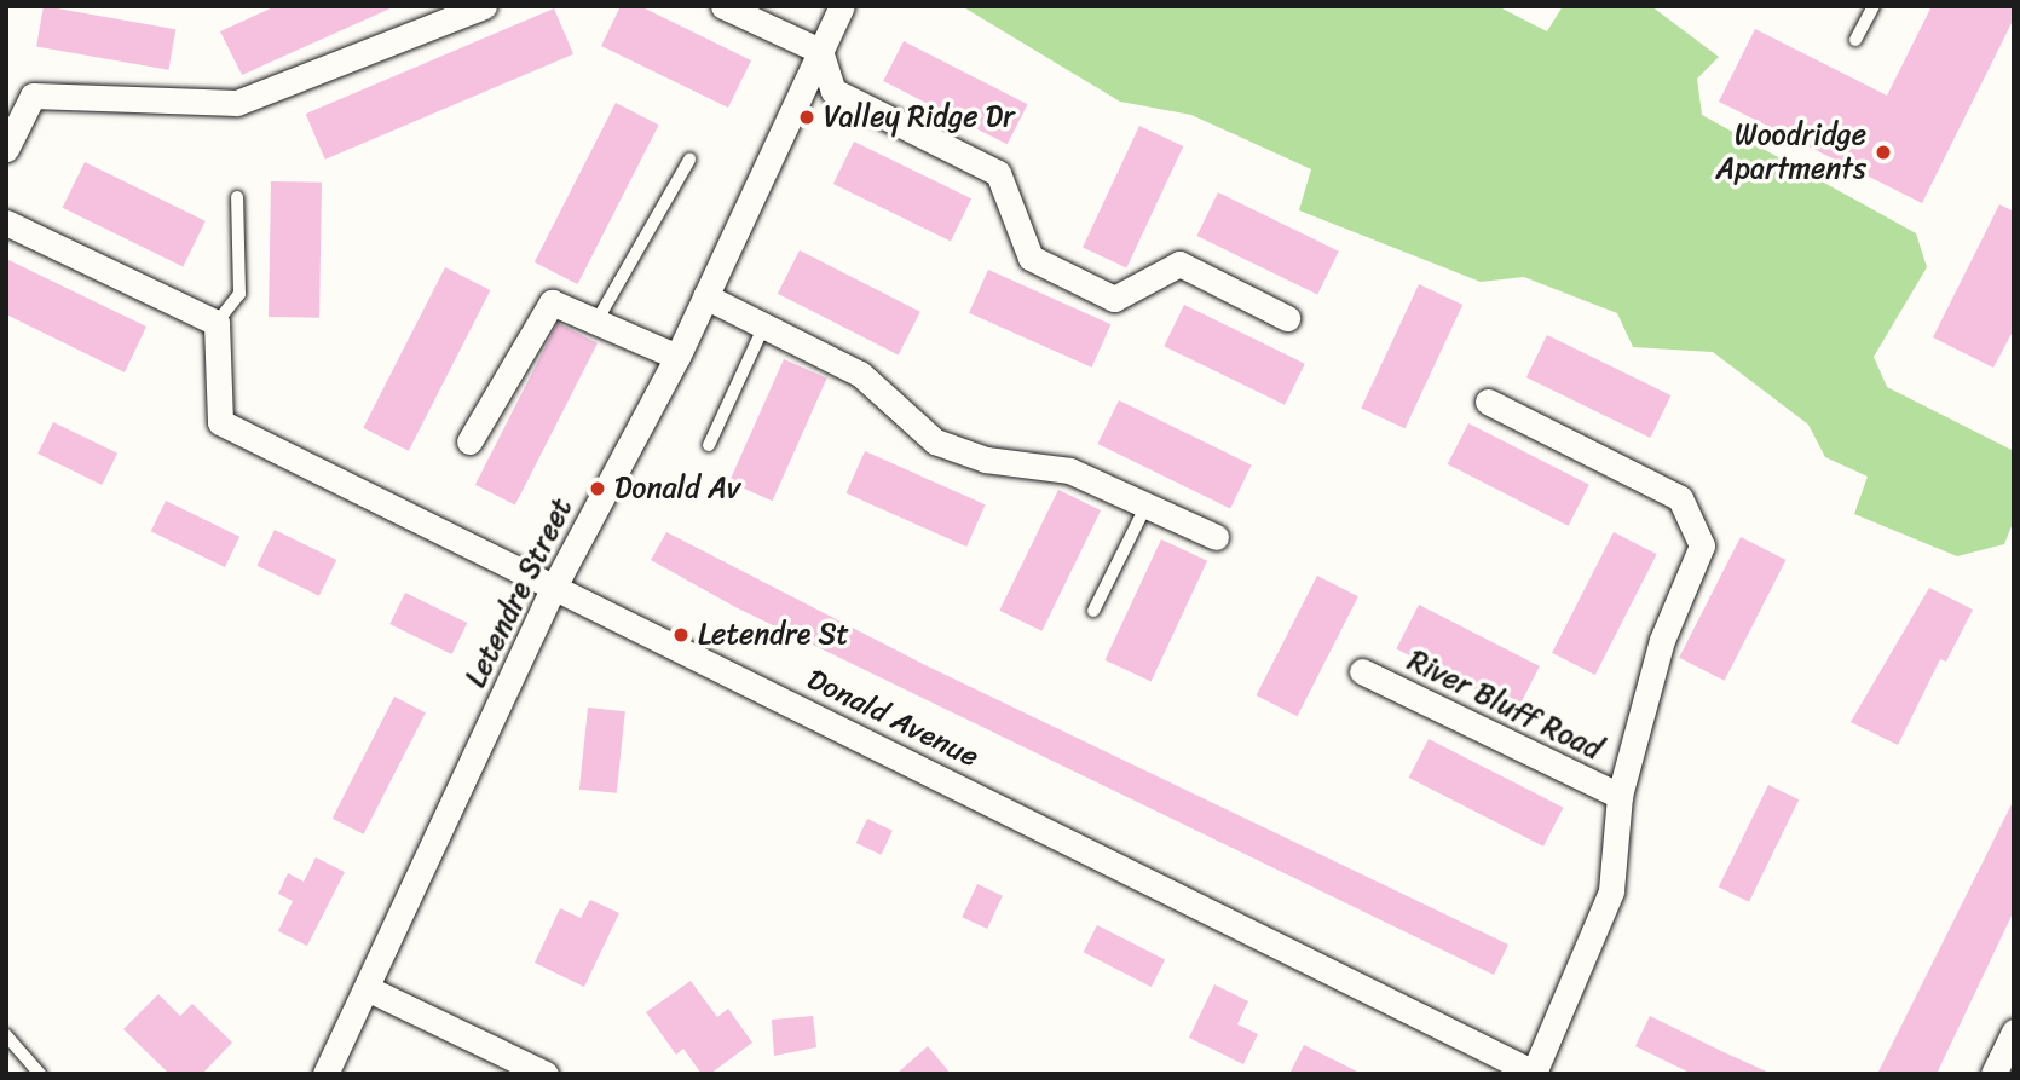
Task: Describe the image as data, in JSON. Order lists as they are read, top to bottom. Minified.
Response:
{"streets":{"street":["Letendre Street","River Bluff Road","Donald Avenue"]},"crossings":[["Letendre Street","Donald Avenue"]],"places":["Valley Ridge Dr","Woodridge Apartments","Donald Av","Letendre St"]}
